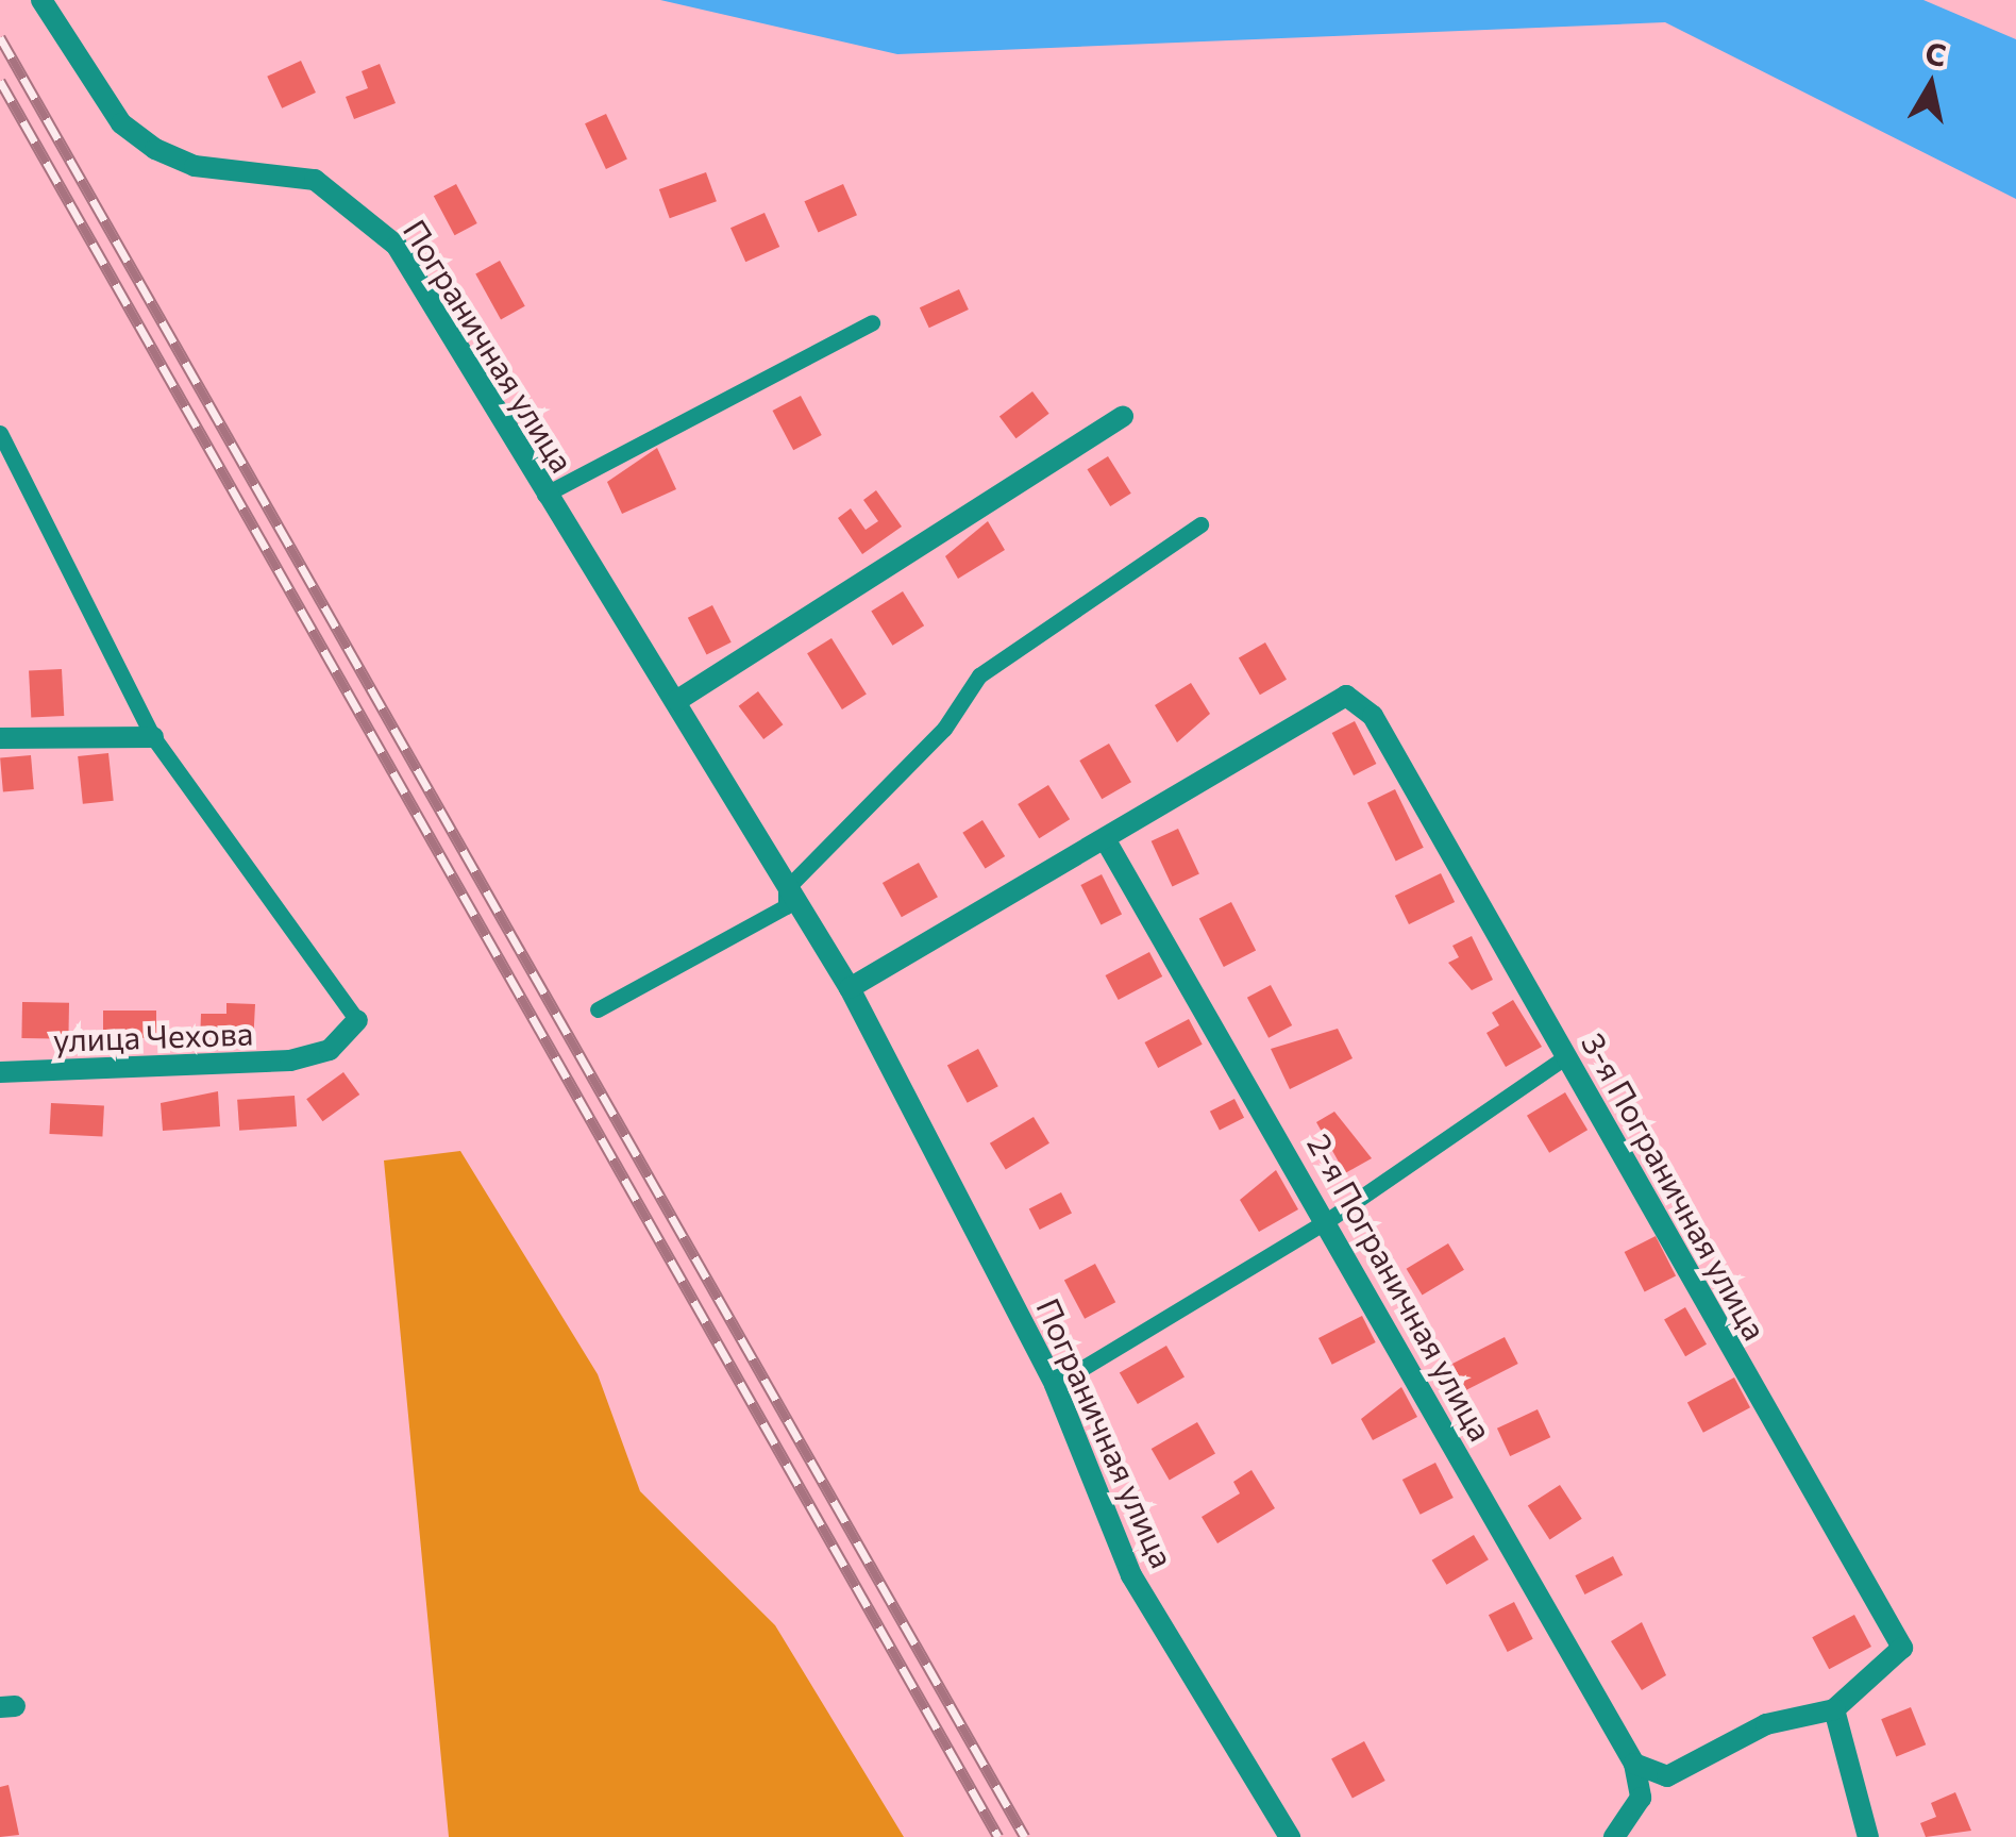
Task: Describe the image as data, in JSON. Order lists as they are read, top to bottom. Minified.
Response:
{"streets":{"street":["Пограничная улица","улица Чехова","3-я Пограничная улица","2-я Пограничная улица"]},"crossings":[["3-я Пограничная улица","2-я Пограничная улица"]],"north":"top"}
